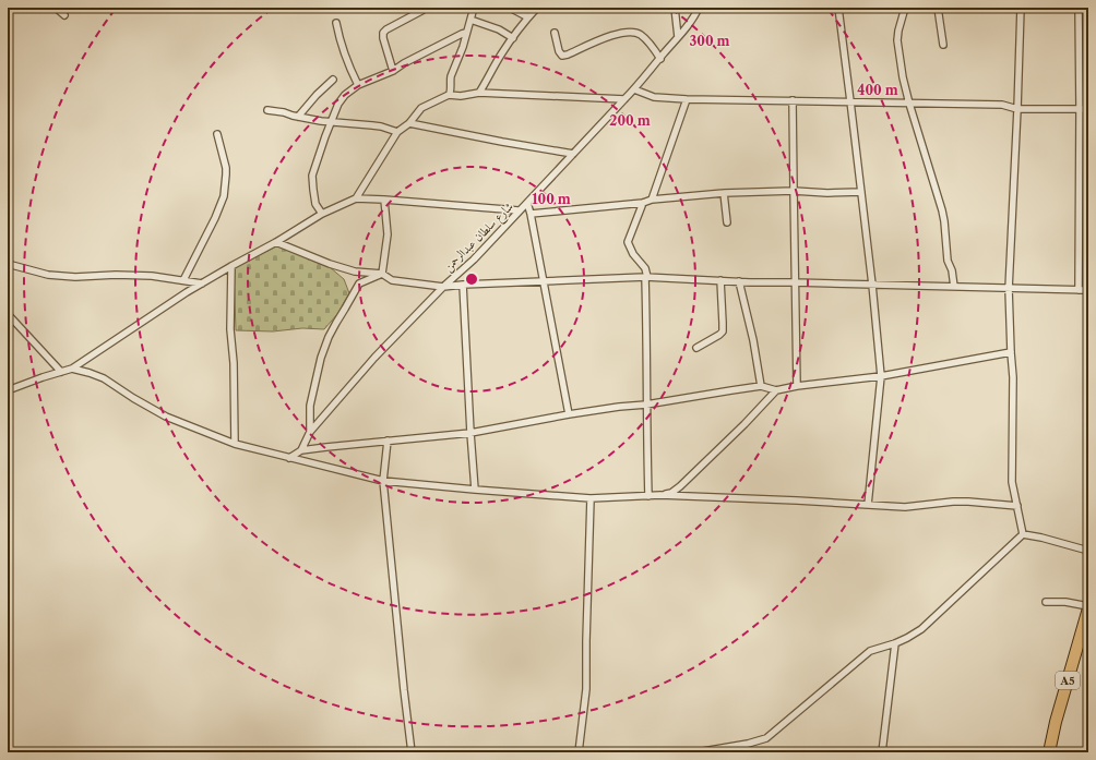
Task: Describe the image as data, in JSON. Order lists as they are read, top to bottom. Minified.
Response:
{"streets":{"highway":["A5"],"street":["شارع سلطان عبدالرحمن"]},"rings":["300 m","400 m","200 m","100 m"]}
